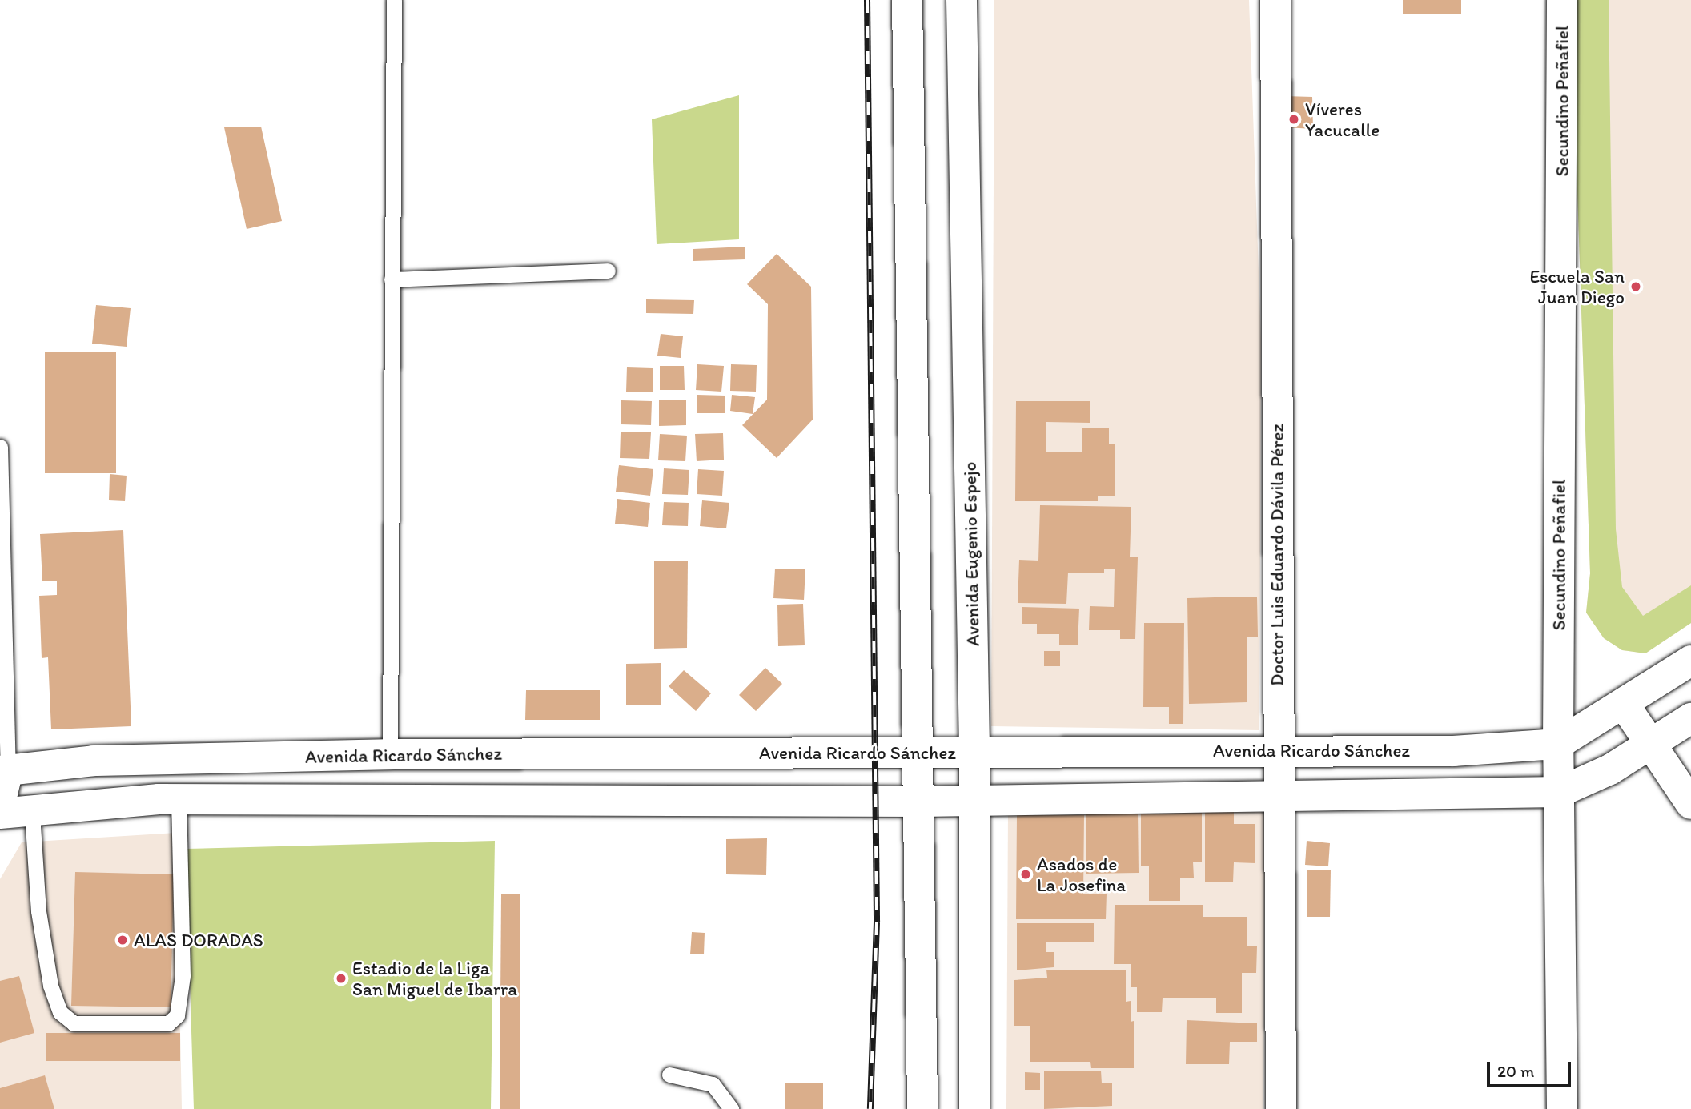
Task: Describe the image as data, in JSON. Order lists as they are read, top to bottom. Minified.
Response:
{"streets":{"main road":["Secundino Peñafiel","Avenida Eugenio Espejo","Doctor Luis Eduardo Dávila Pérez","Avenida Ricardo Sánchez"]},"crossings":[["Secundino Peñafiel","Avenida Ricardo Sánchez"],["Avenida Eugenio Espejo","Avenida Ricardo Sánchez"],["Doctor Luis Eduardo Dávila Pérez","Avenida Ricardo Sánchez"]],"places":["Víveres Yacucalle","Escuela San Juan Diego","Asados de La Josefina","ALAS DORADAS","Estadio de la Liga San Miguel de Ibarra"],"scale_bar":"20 m"}
